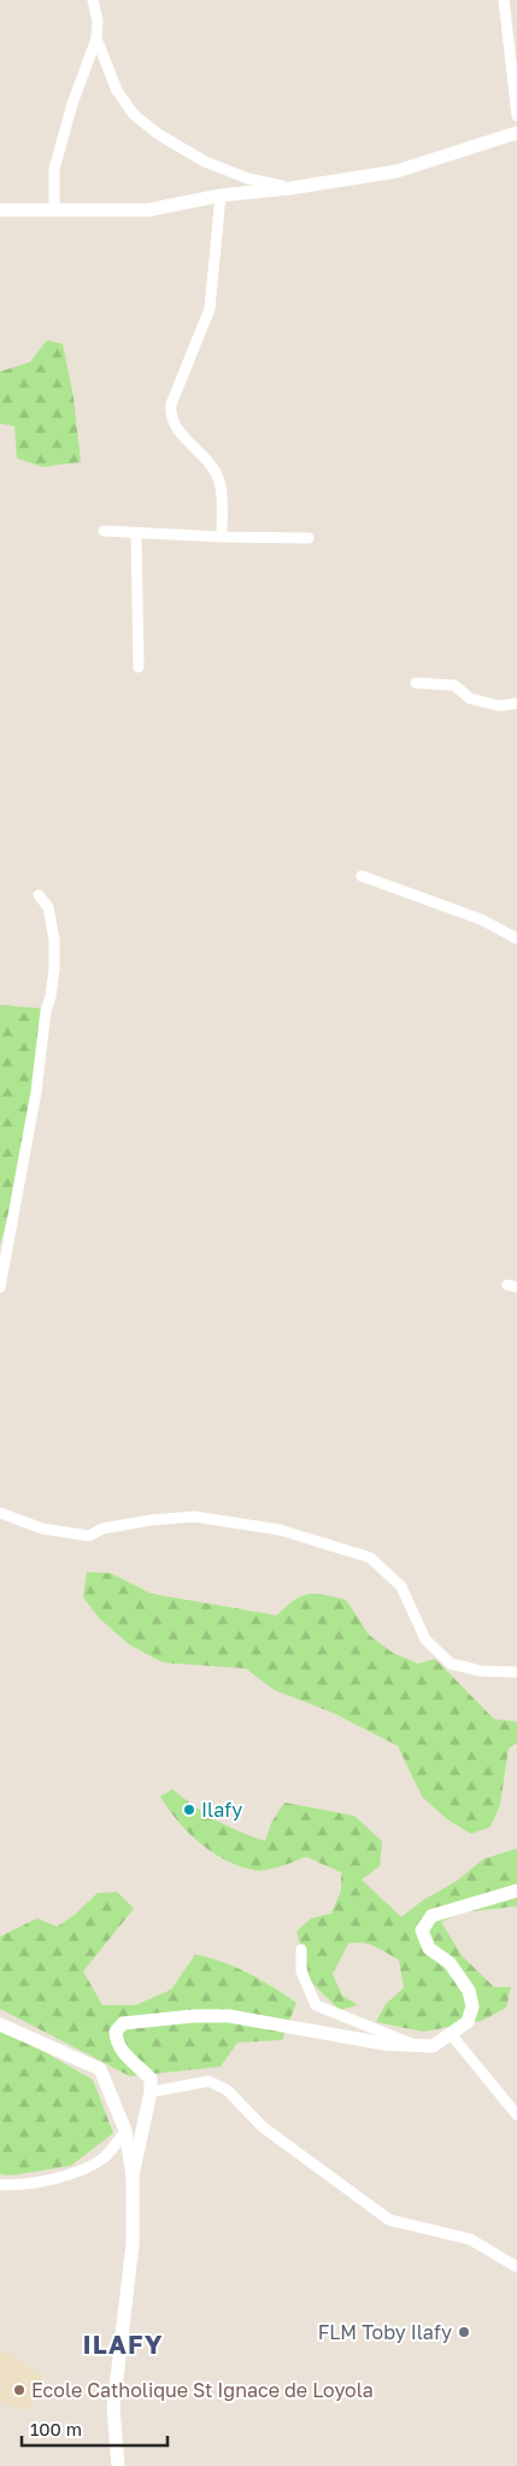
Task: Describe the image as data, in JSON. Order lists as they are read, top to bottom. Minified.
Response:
{"districts":["ILAFY"],"places":["Ilafy","FLM Toby Ilafy","Ecole Catholique St Ignace de Loyola"],"scale_bar":"100 m"}
